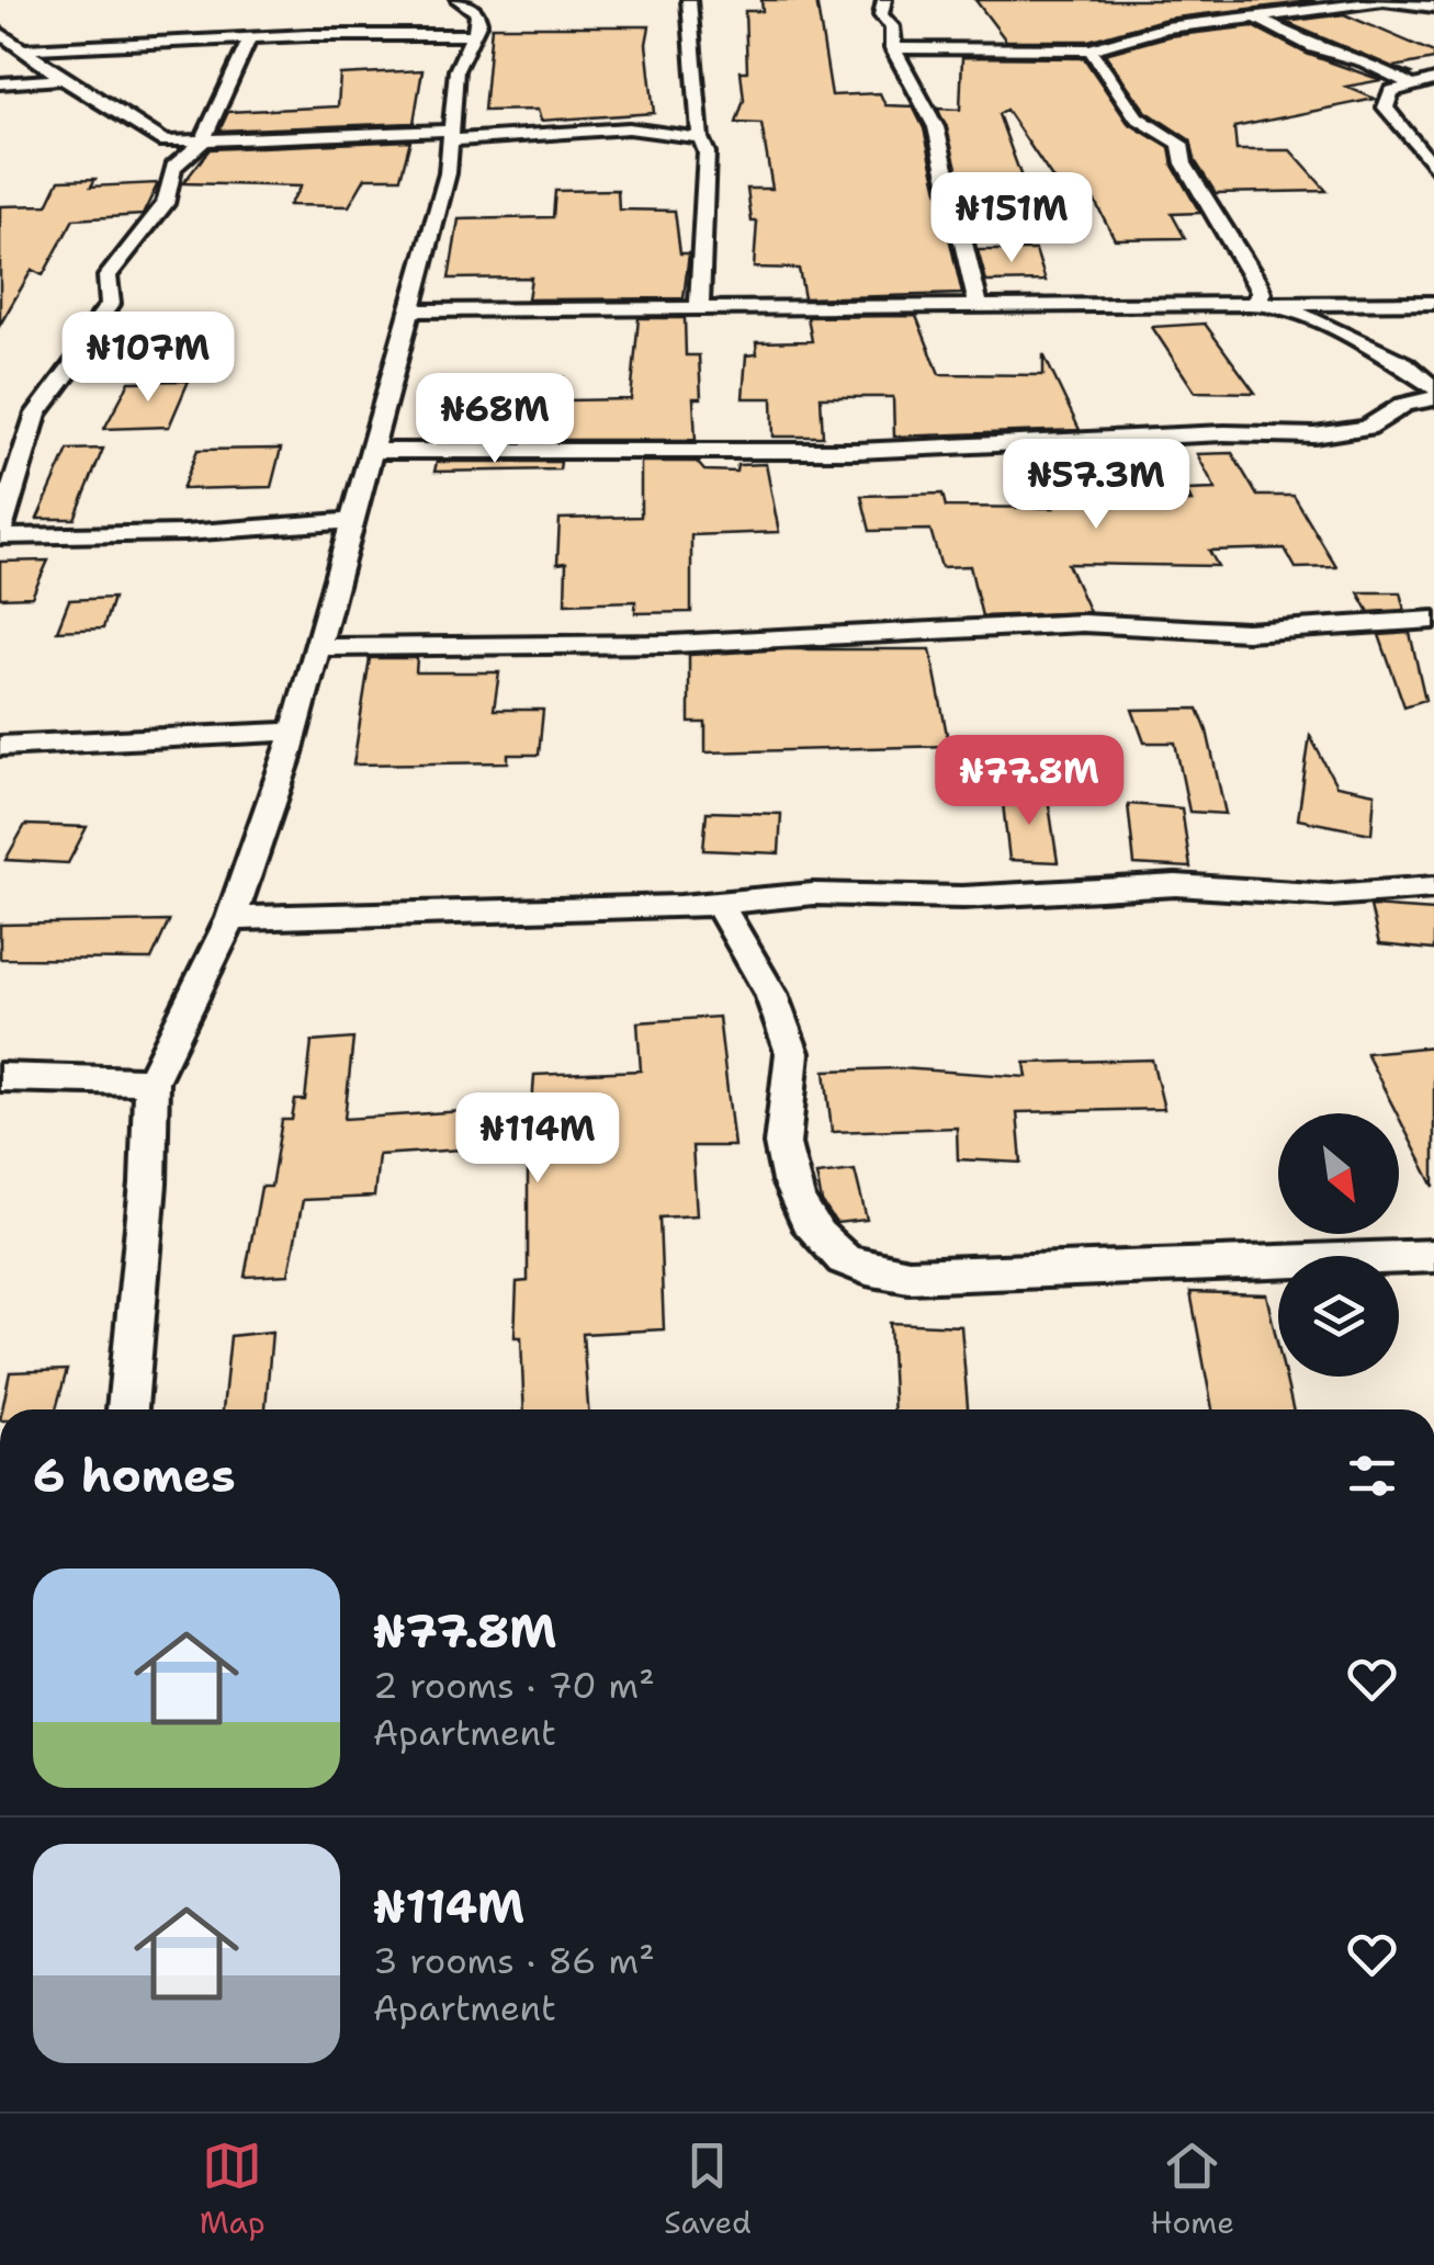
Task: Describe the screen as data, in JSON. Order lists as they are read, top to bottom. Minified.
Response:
{"north":"bottom right","page":{"price":["₦151M","₦107M","₦68M","₦57.3M","₦77.8M","₦114M"],"heading":"6 homes","list":[{"name":"₦77.8M","note":"2 rooms · 70 m² · Apartment"},{"name":"₦114M","note":"3 rooms · 86 m² · Apartment"}],"tabs":["Map","Saved","Home"]}}
